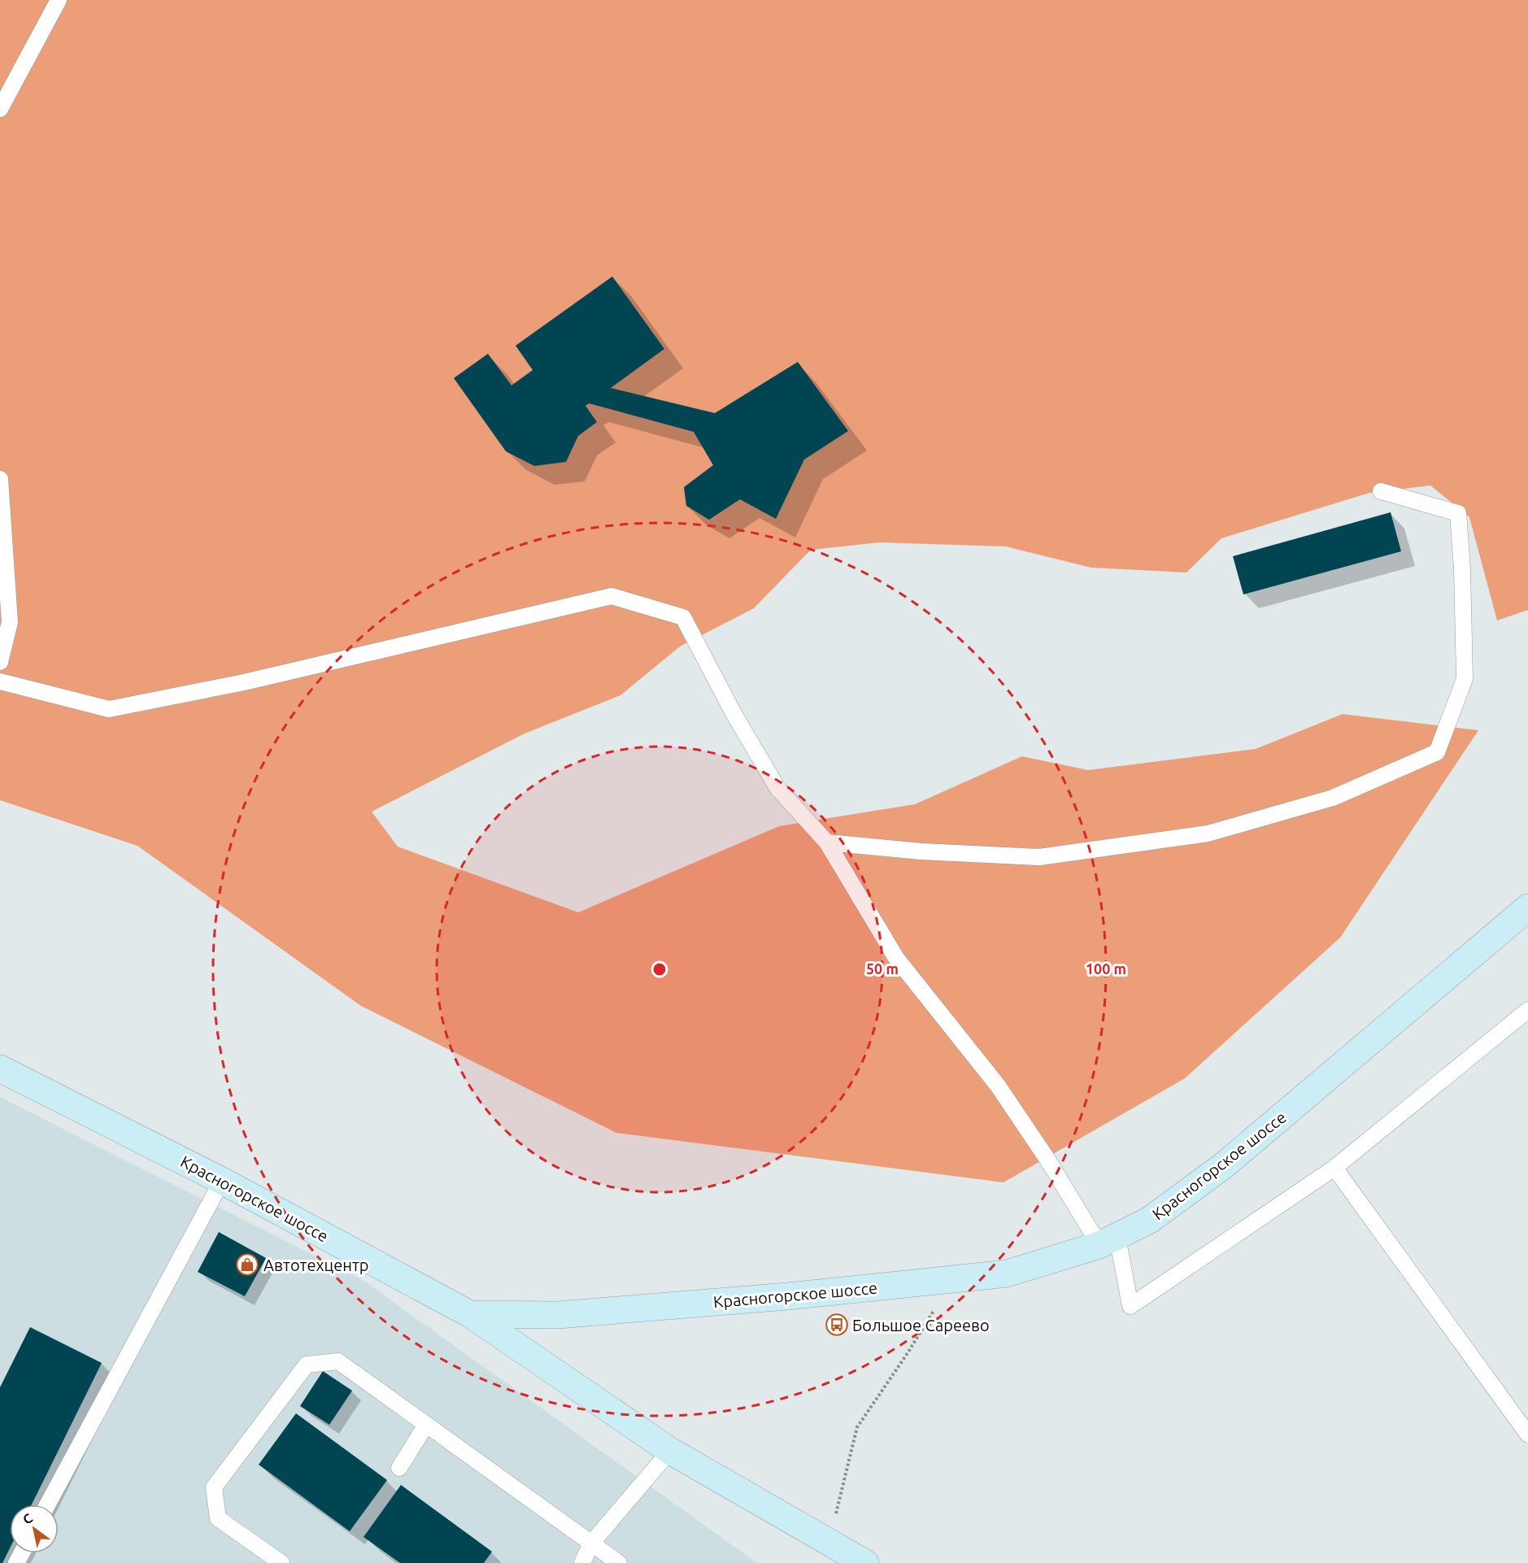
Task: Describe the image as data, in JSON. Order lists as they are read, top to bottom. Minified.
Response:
{"streets":{"main road":["Красногорское шоссе"]},"places":{"shop":["Автотехцентр"],"bus stop":["Большое Сареево"]},"north":"top left","rings":["50 m","100 m"]}
